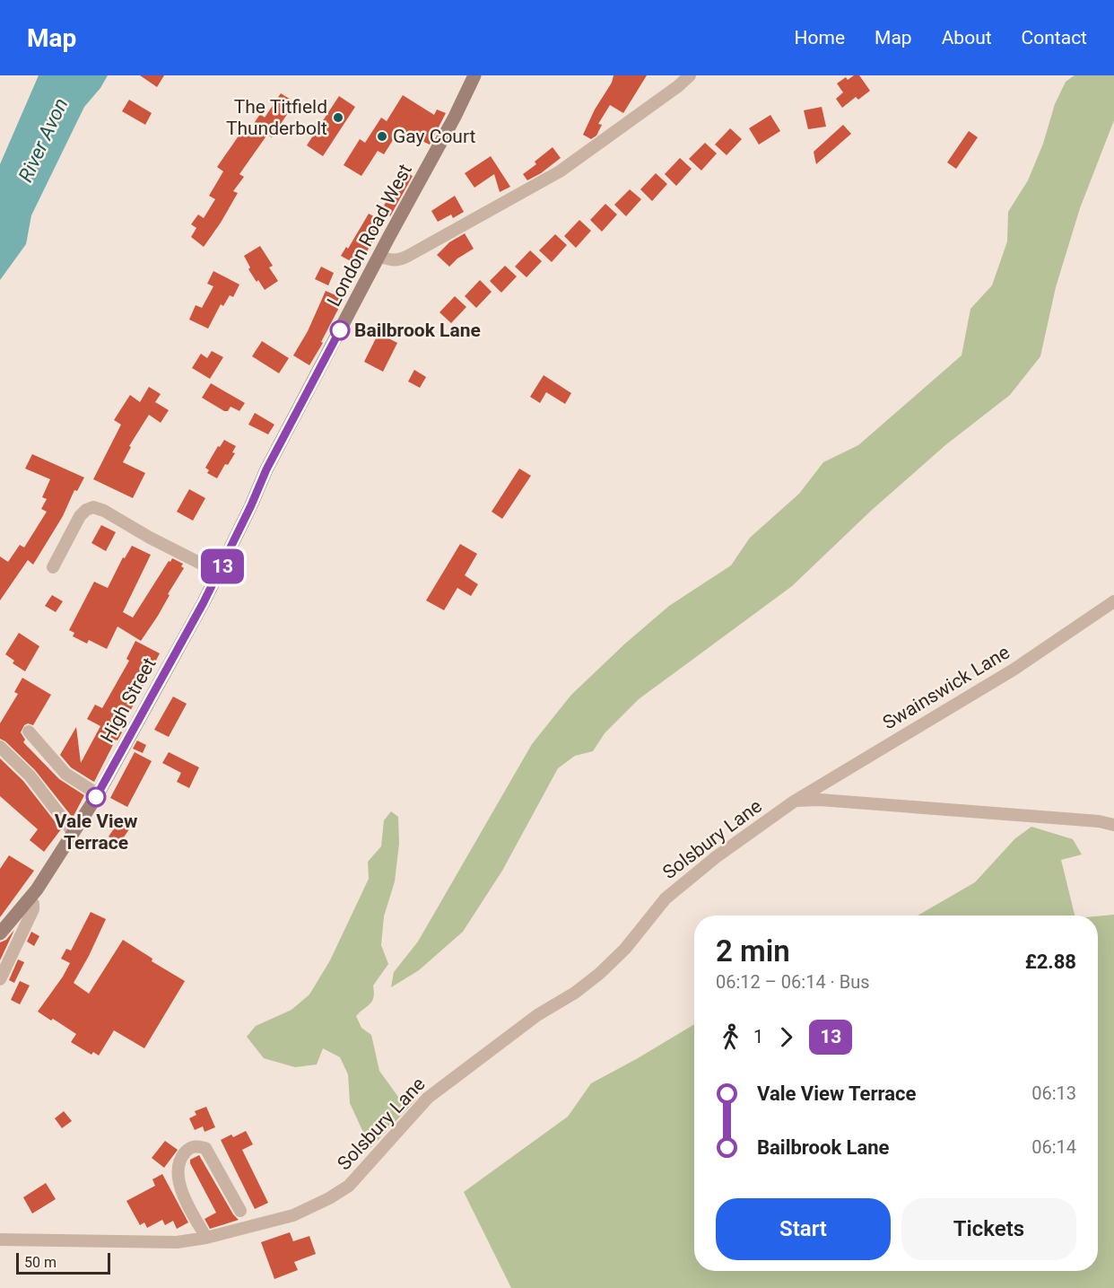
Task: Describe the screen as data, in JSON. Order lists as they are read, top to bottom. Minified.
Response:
{"streets":{"street":["London Road West","Swainswick Lane","High Street","Solsbury Lane"]},"crossings":[["London Road West","High Street"],["Swainswick Lane","Solsbury Lane"]],"water":["River Avon"],"places":["The Titfield Thunderbolt","Gay Court","Bailbrook Lane","Vale View Terrace"],"lines":["bus line 13"],"scale_bar":"50 m","page":{"header":"Map","nav":["Home","Map","About","Contact"],"on_map":"13","heading":["2 min","06:12 – 06:14 · Bus","£2.88"],"legs":["1","13"],"list":[{"name":"Vale View Terrace","value":"06:13"},{"name":"Bailbrook Lane","value":"06:14"}],"buttons":["Start","Tickets"],"scale":"50 m"}}
